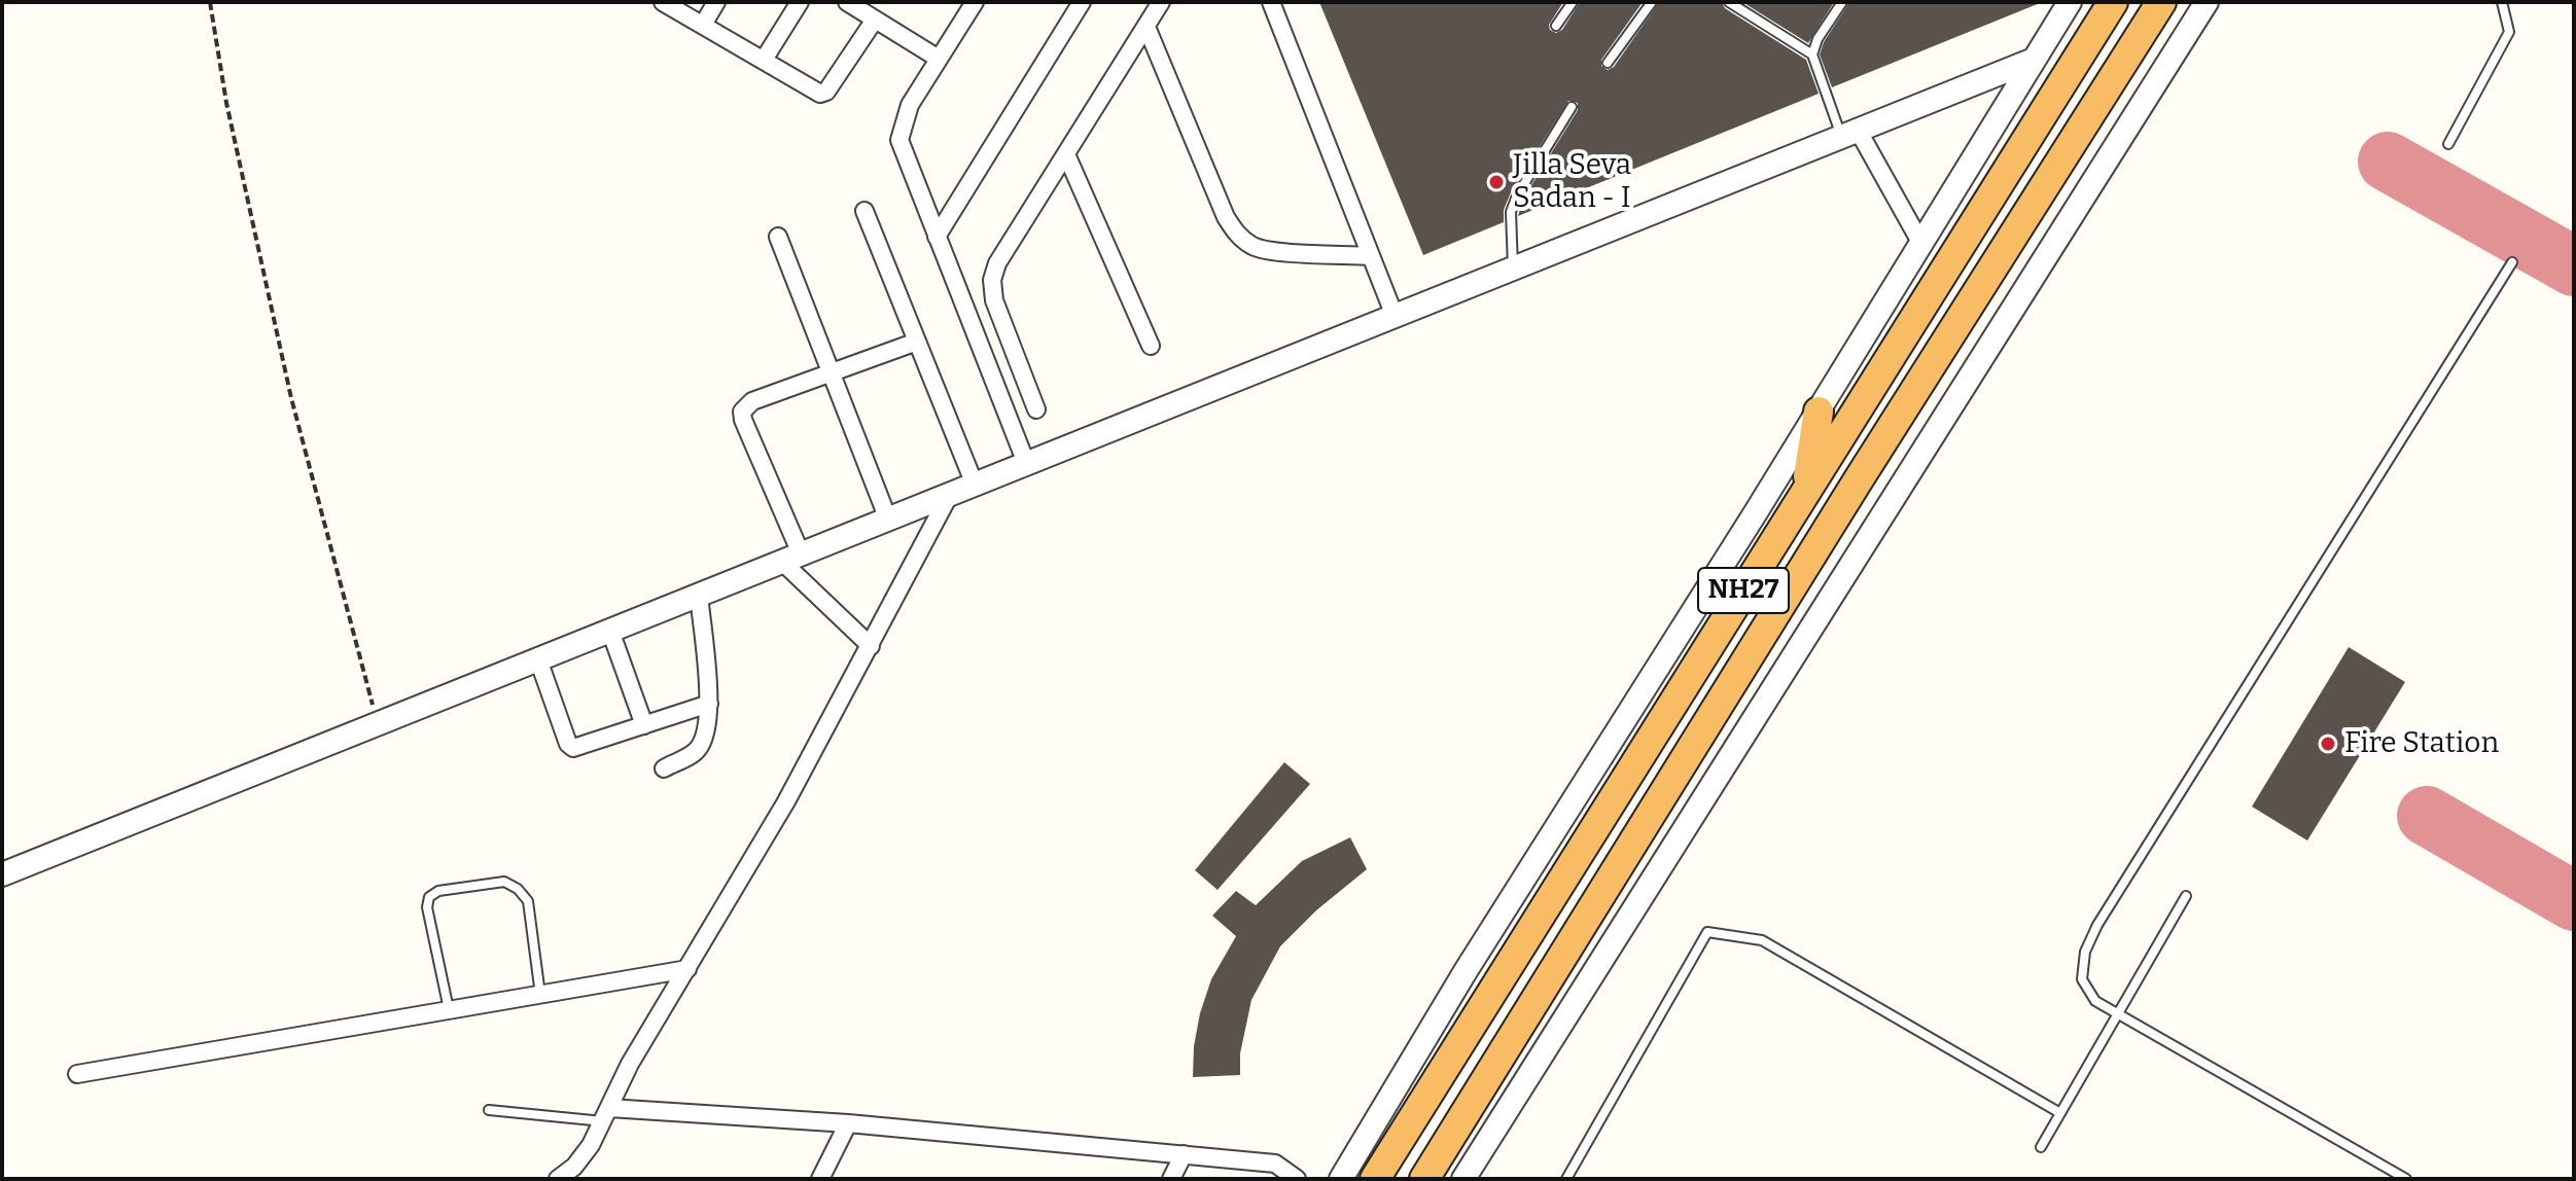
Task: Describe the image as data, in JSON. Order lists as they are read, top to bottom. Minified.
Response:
{"streets":{"highway":["NH27"]},"places":["Jilla Seva Sadan - I","Fire Station"]}
